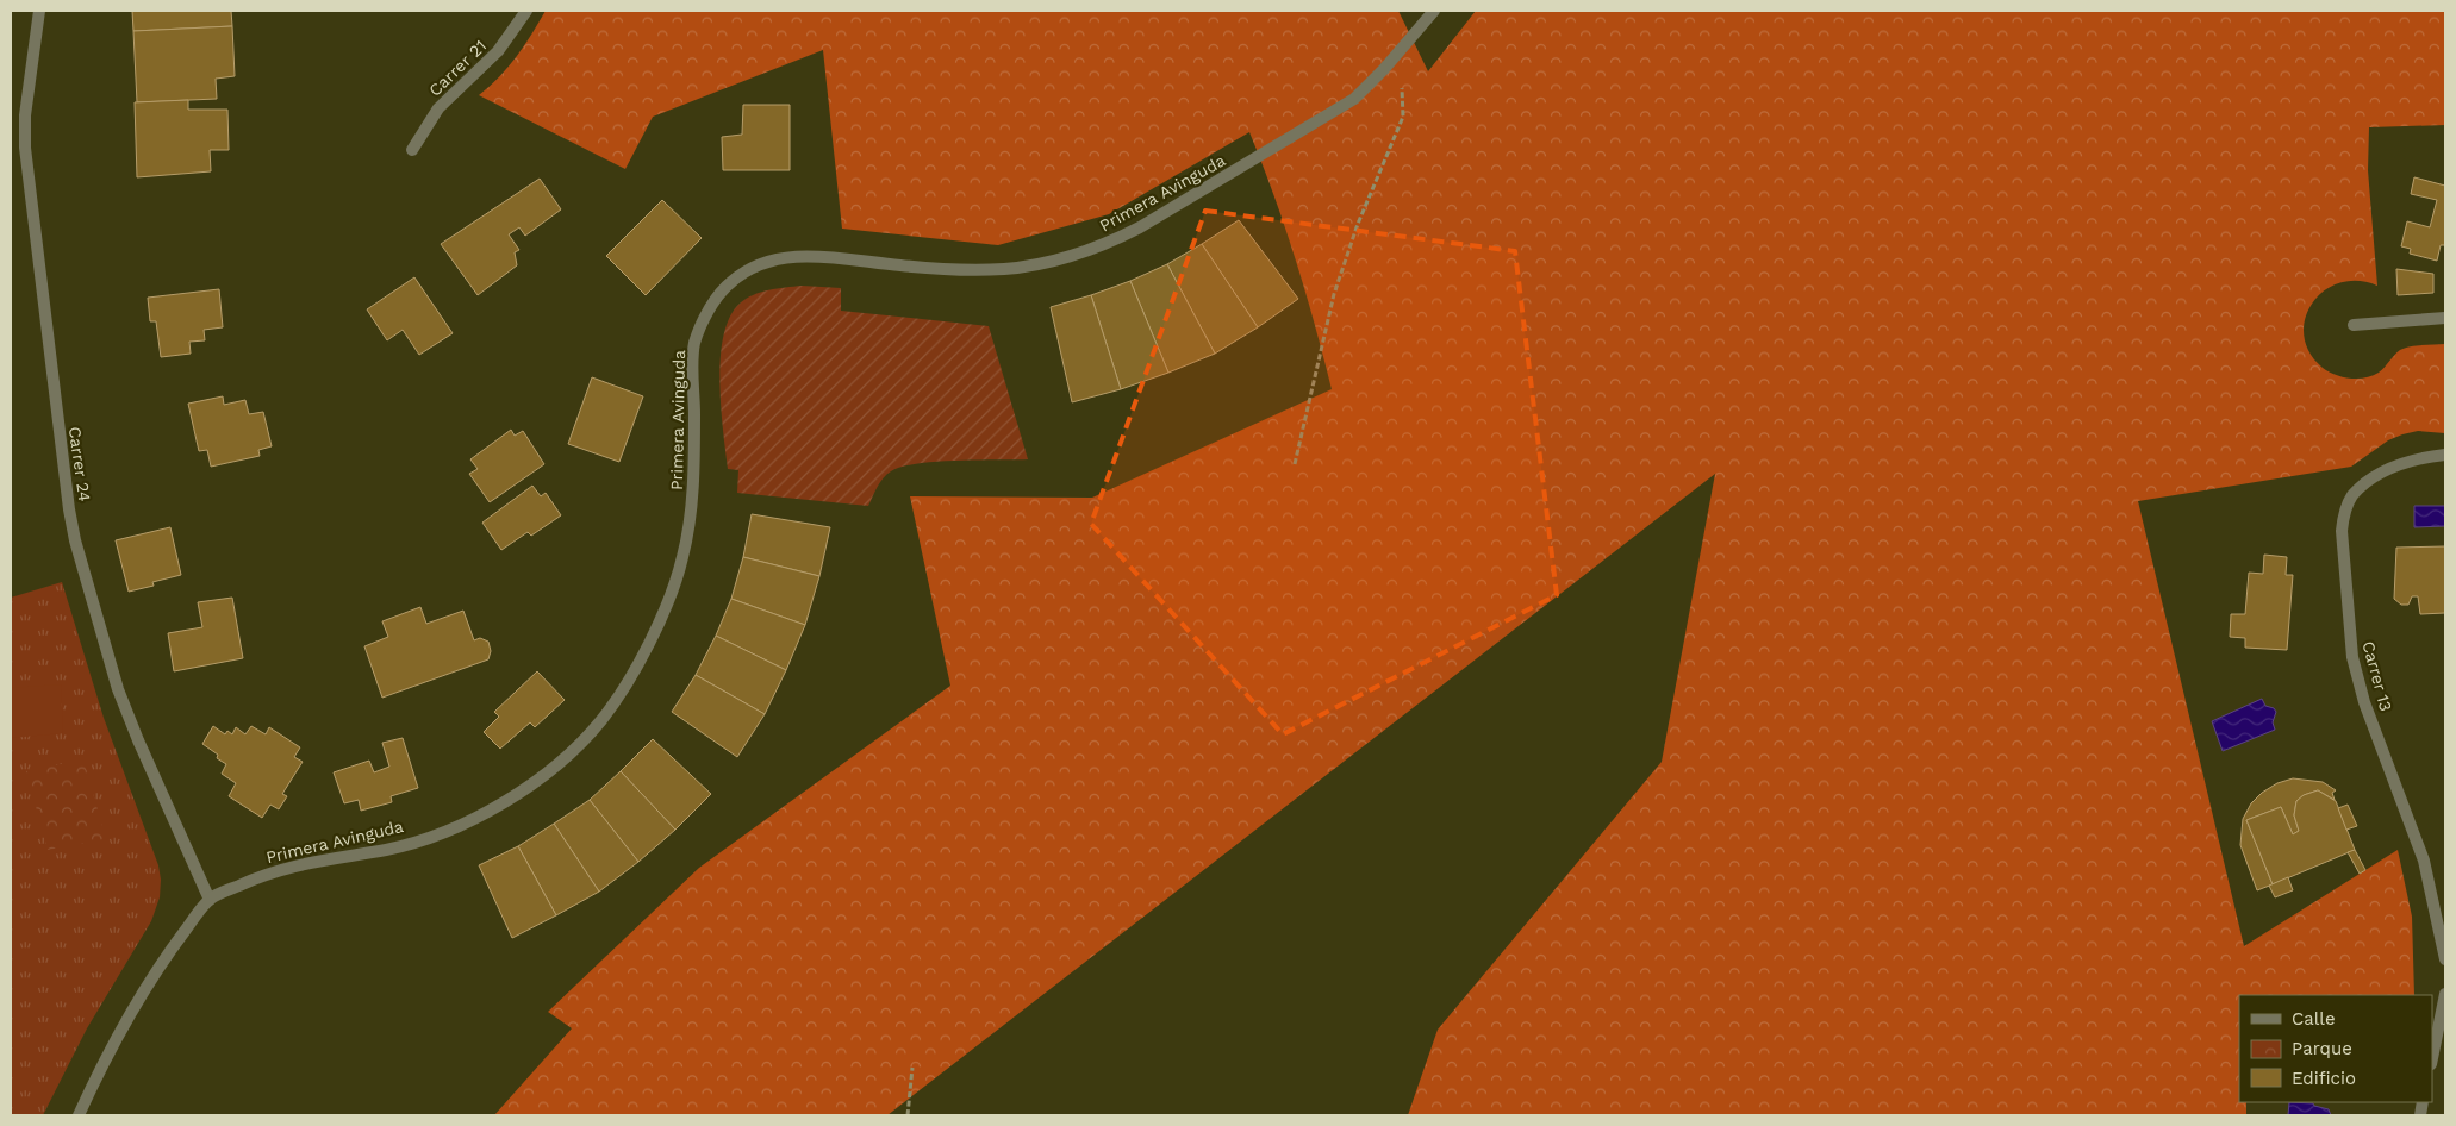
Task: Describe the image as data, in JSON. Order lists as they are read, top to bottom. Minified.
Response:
{"streets":{"street":["Carrer 21","Primera Avinguda","Carrer 24","Carrer 13"]},"crossings":[["Primera Avinguda","Carrer 24"]],"legend":["Calle","Parque","Edificio"]}
